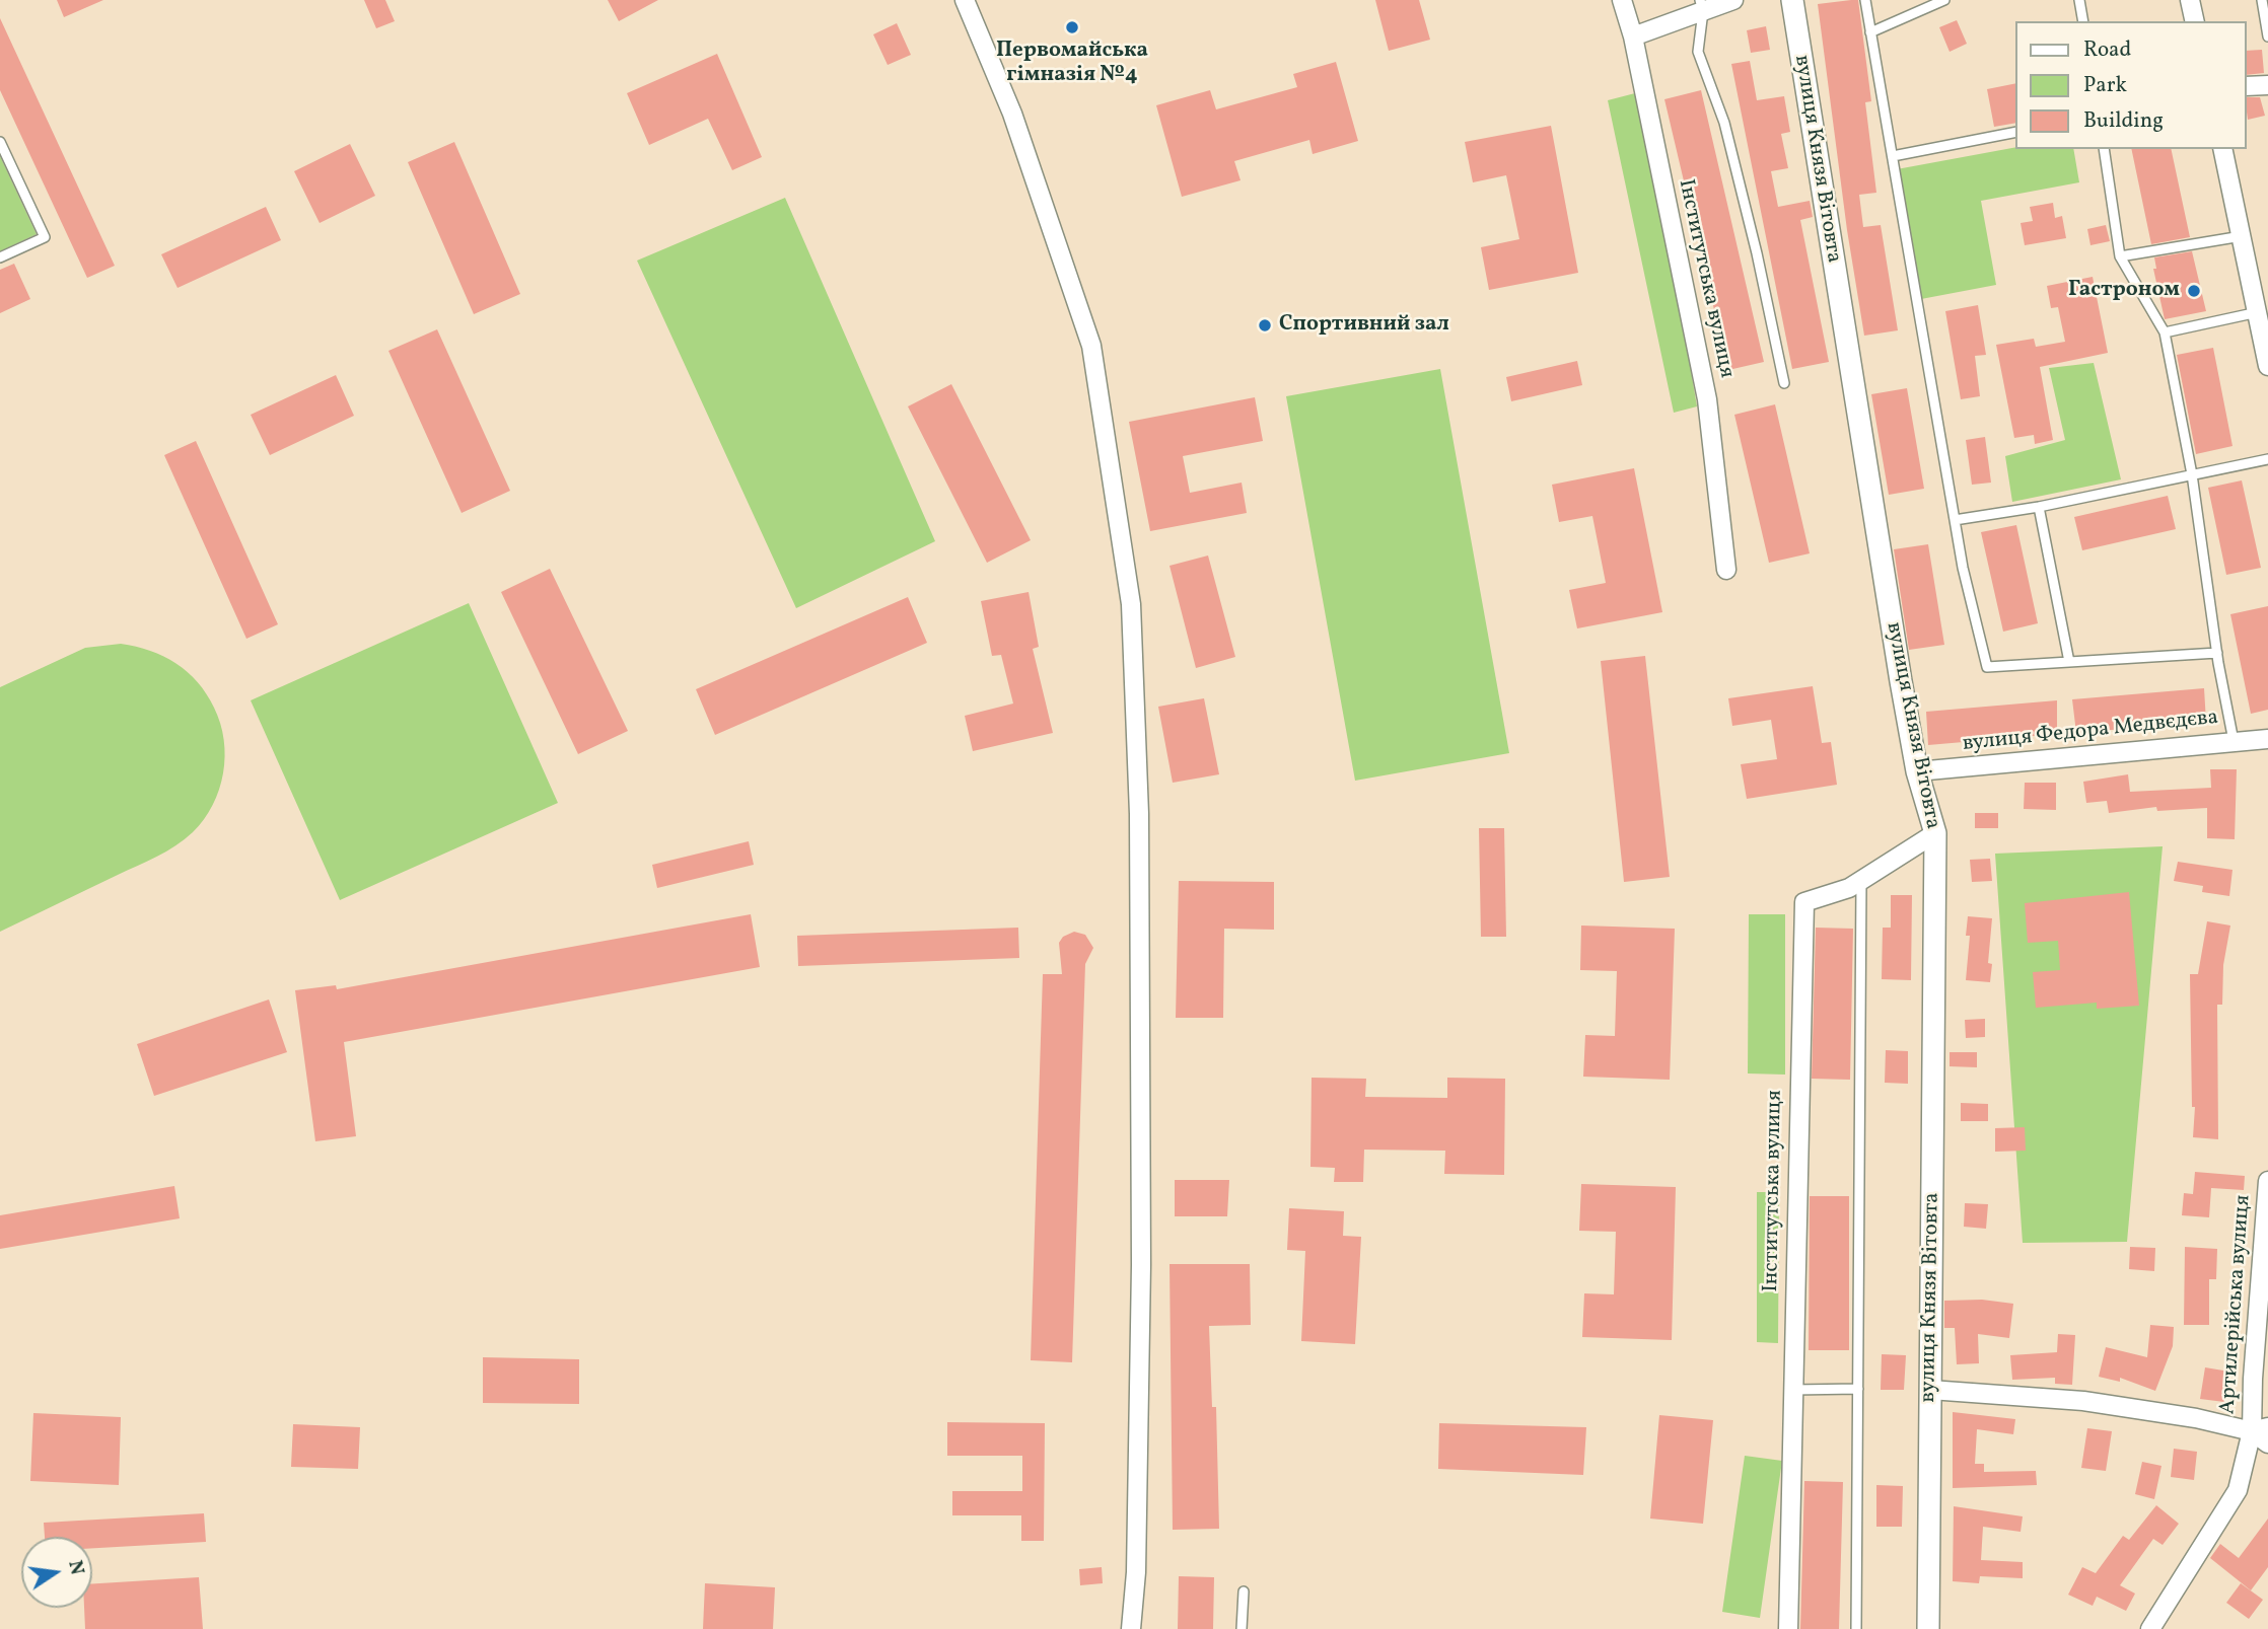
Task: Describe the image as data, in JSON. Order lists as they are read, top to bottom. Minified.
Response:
{"streets":{"street":["вулиця Князя Вітовта","Інститутська вулиця","вулиця Федора Медвєдєва","Артилерійська вулиця"]},"crossings":[["вулиця Князя Вітовта","Інститутська вулиця"],["вулиця Князя Вітовта","вулиця Федора Медвєдєва"]],"places":["Первомайська гімназія №4","Гастроном","Спортивний зал"],"legend":["Road","Park","Building"],"north":"right"}
